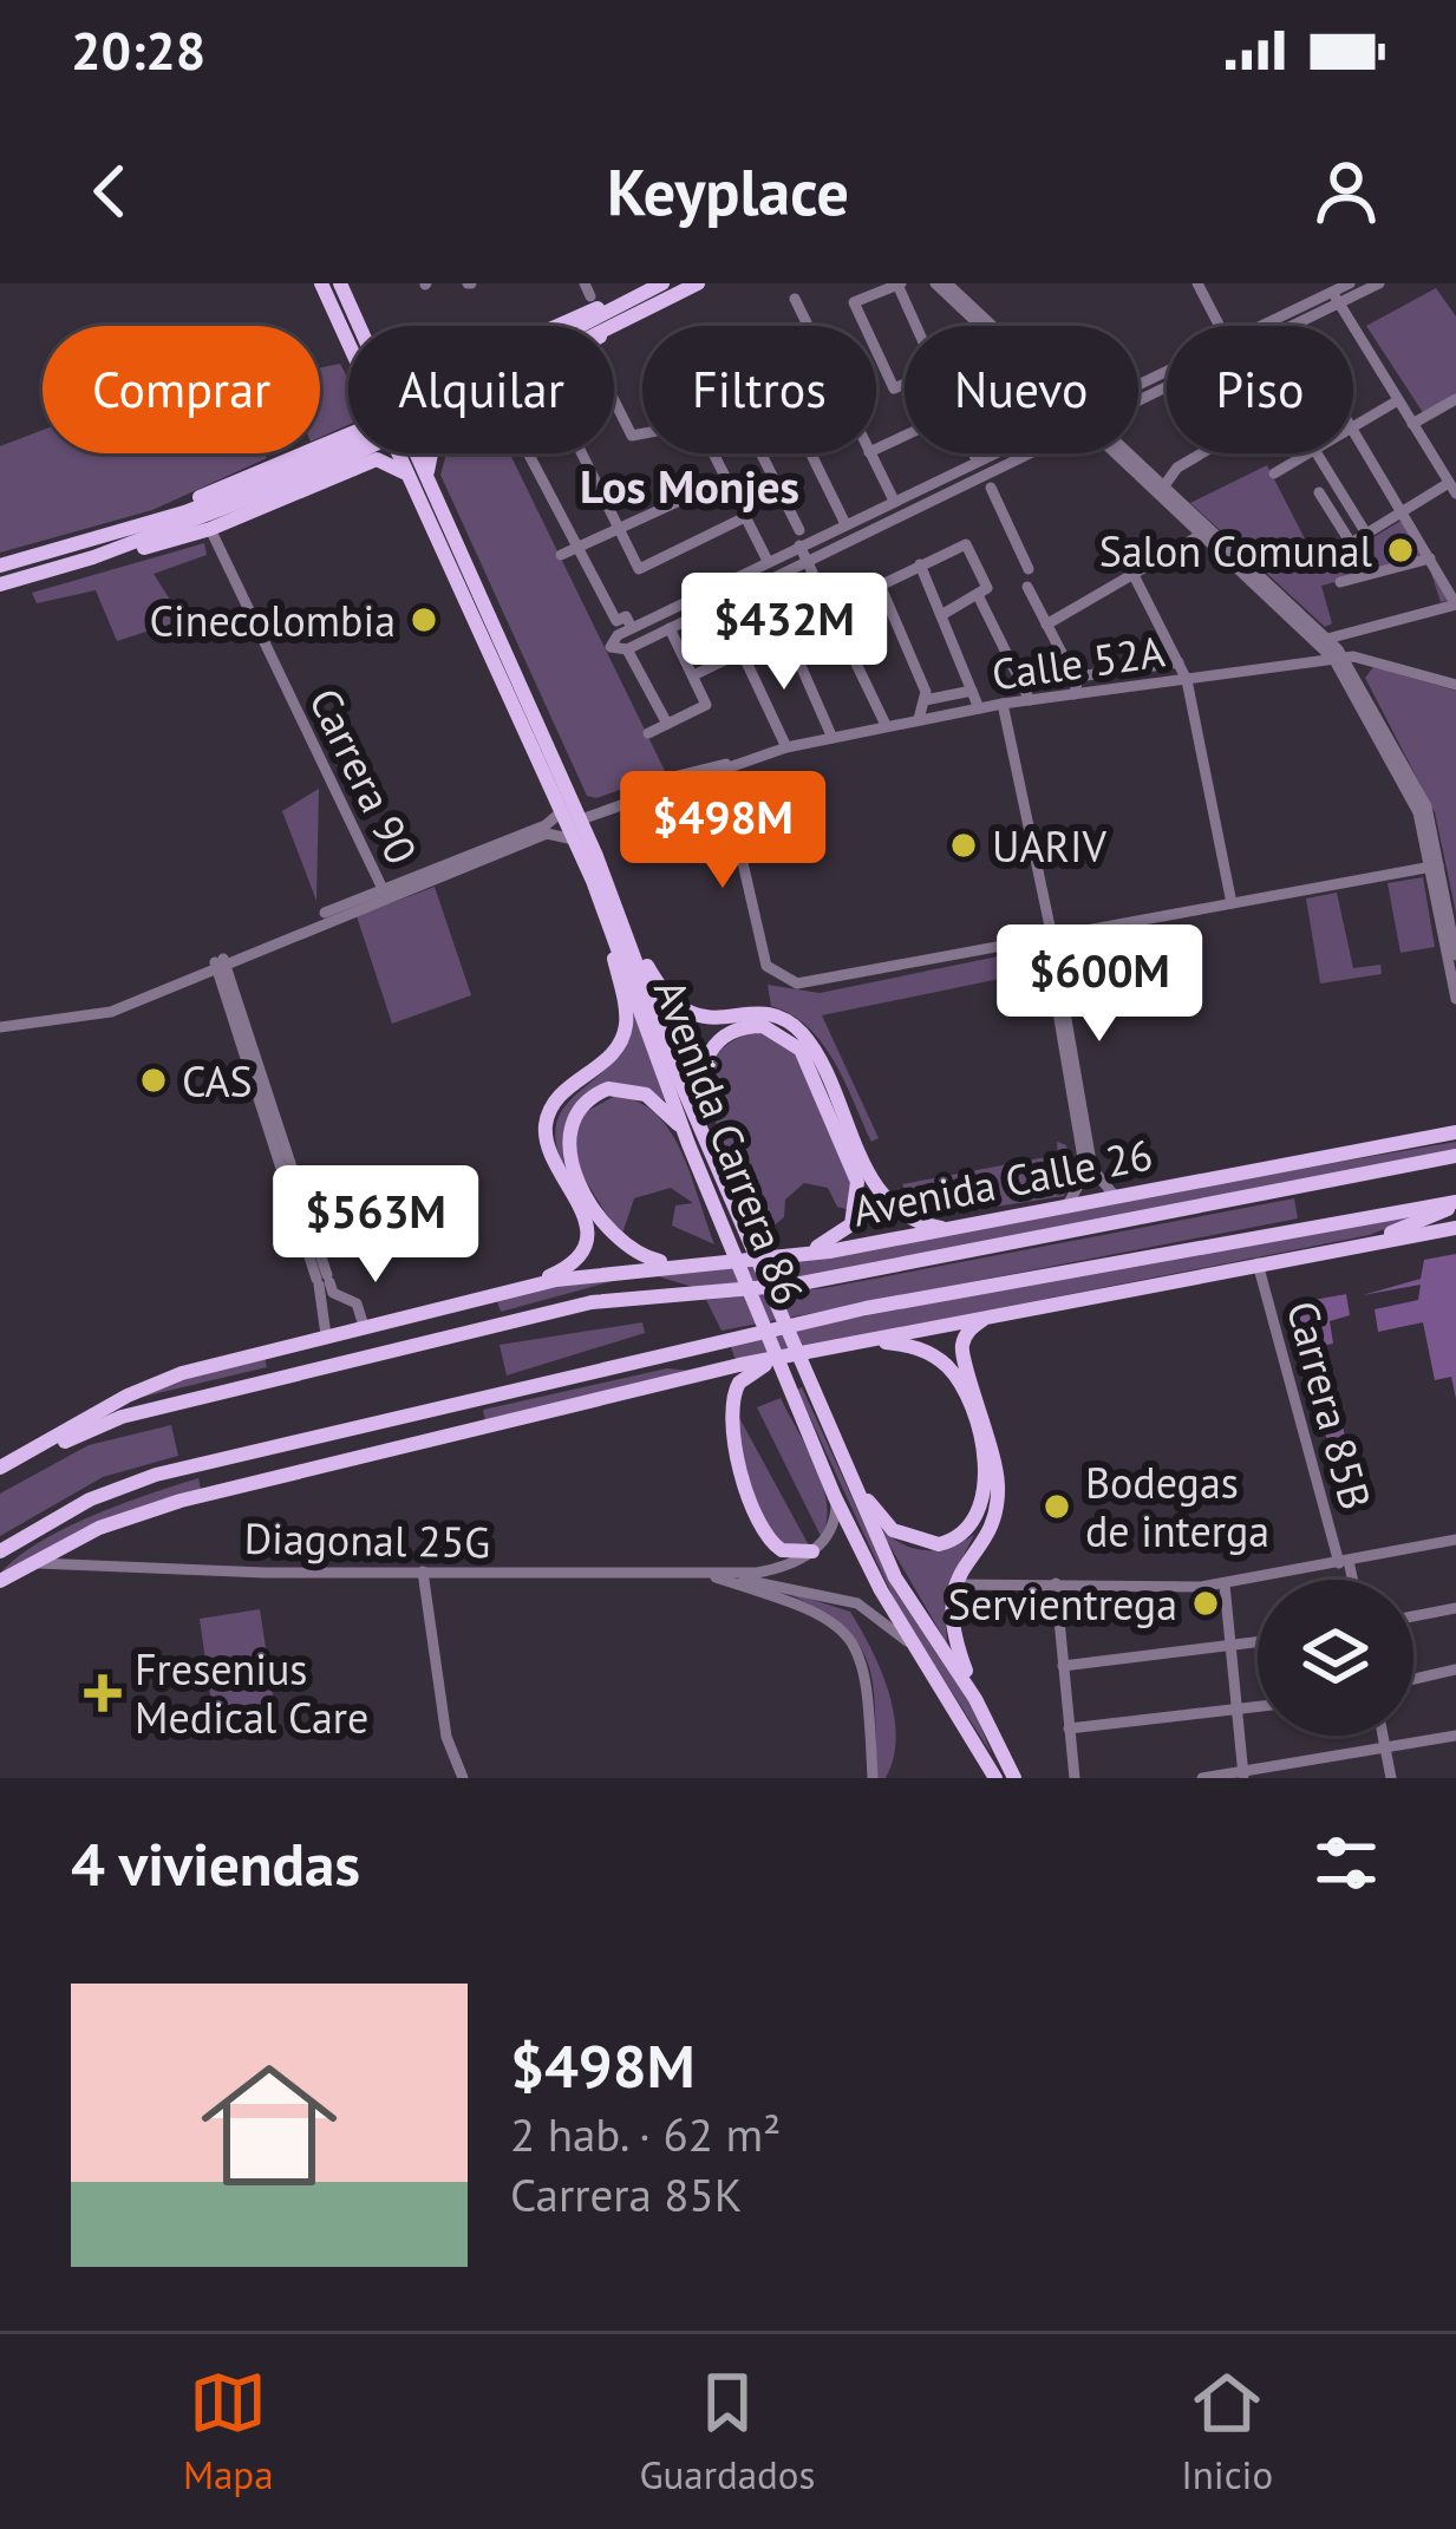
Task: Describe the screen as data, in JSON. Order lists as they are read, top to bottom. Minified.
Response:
{"streets":{"main road":["Avenida Carrera 86","Avenida Calle 26"],"street":["Calle 52A","Carrera 90","Carrera 85B","Diagonal 25G"]},"crossings":[["Calle 52A","Avenida Carrera 86"],["Avenida Carrera 86","Diagonal 25G"]],"districts":["Los Monjes"],"places":{"other":["Salon Comunal","Cinecolombia","UARIV","CAS","Bodegas de interga","Servientrega"],"health":["Fresenius Medical Care"]},"page":{"status":"20:28","header":"Keyplace","chip":["Comprar","Alquilar","Filtros","Nuevo","Piso"],"price":["$432M","$498M","$600M","$563M"],"heading":"4 viviendas","list":[{"name":"$498M","note":"2 hab. · 62 m² · Carrera 85K"}],"tabs":["Mapa","Guardados","Inicio"]}}
